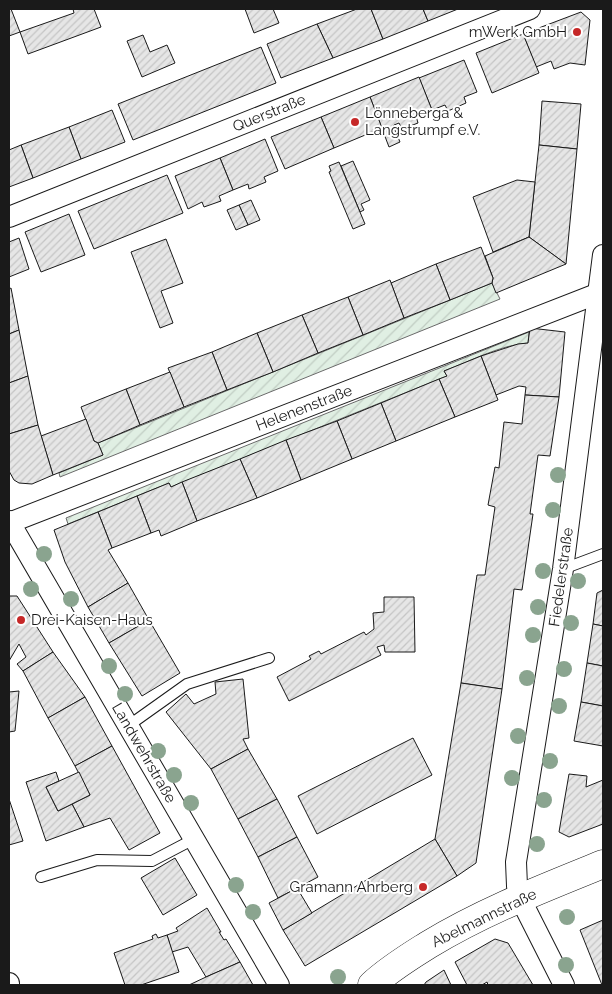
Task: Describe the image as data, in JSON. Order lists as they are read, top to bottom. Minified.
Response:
{"streets":{"street":["Querstraße","Helenenstraße","Fiedelerstraße","Landwehrstraße","Abelmannstraße"]},"crossings":[["Helenenstraße","Fiedelerstraße"],["Helenenstraße","Landwehrstraße"],["Fiedelerstraße","Abelmannstraße"]],"places":["mWerk GmbH","Lönneberga & Langstrumpf e.V.","Drei-Kaisen-Haus","Gramann Ahrberg"]}
